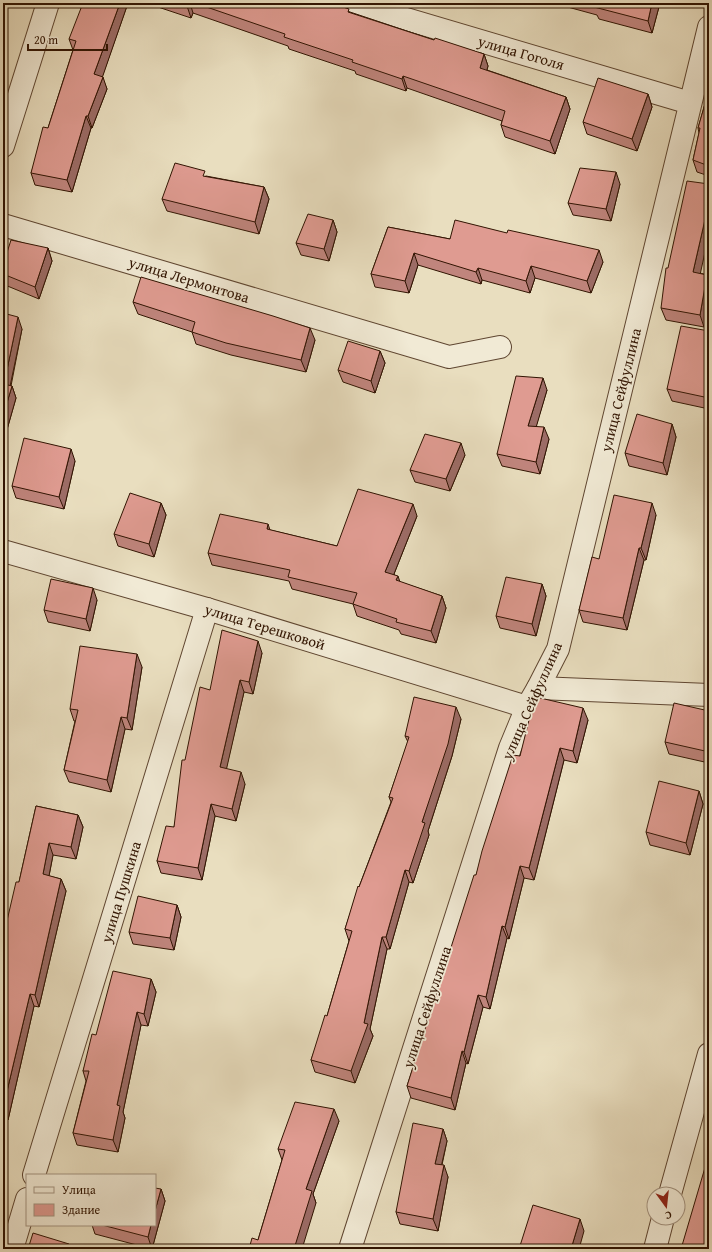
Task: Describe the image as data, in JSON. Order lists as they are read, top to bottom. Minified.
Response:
{"streets":{"street":["улица Гоголя","улица Лермонтова","улица Сейфуллина","улица Терешковой","улица Пушкина"]},"crossings":[["улица Гоголя","улица Сейфуллина"],["улица Сейфуллина","улица Терешковой"],["улица Терешковой","улица Пушкина"]],"legend":["Улица","Здание"],"scale_bar":"20 m","north":"bottom"}
